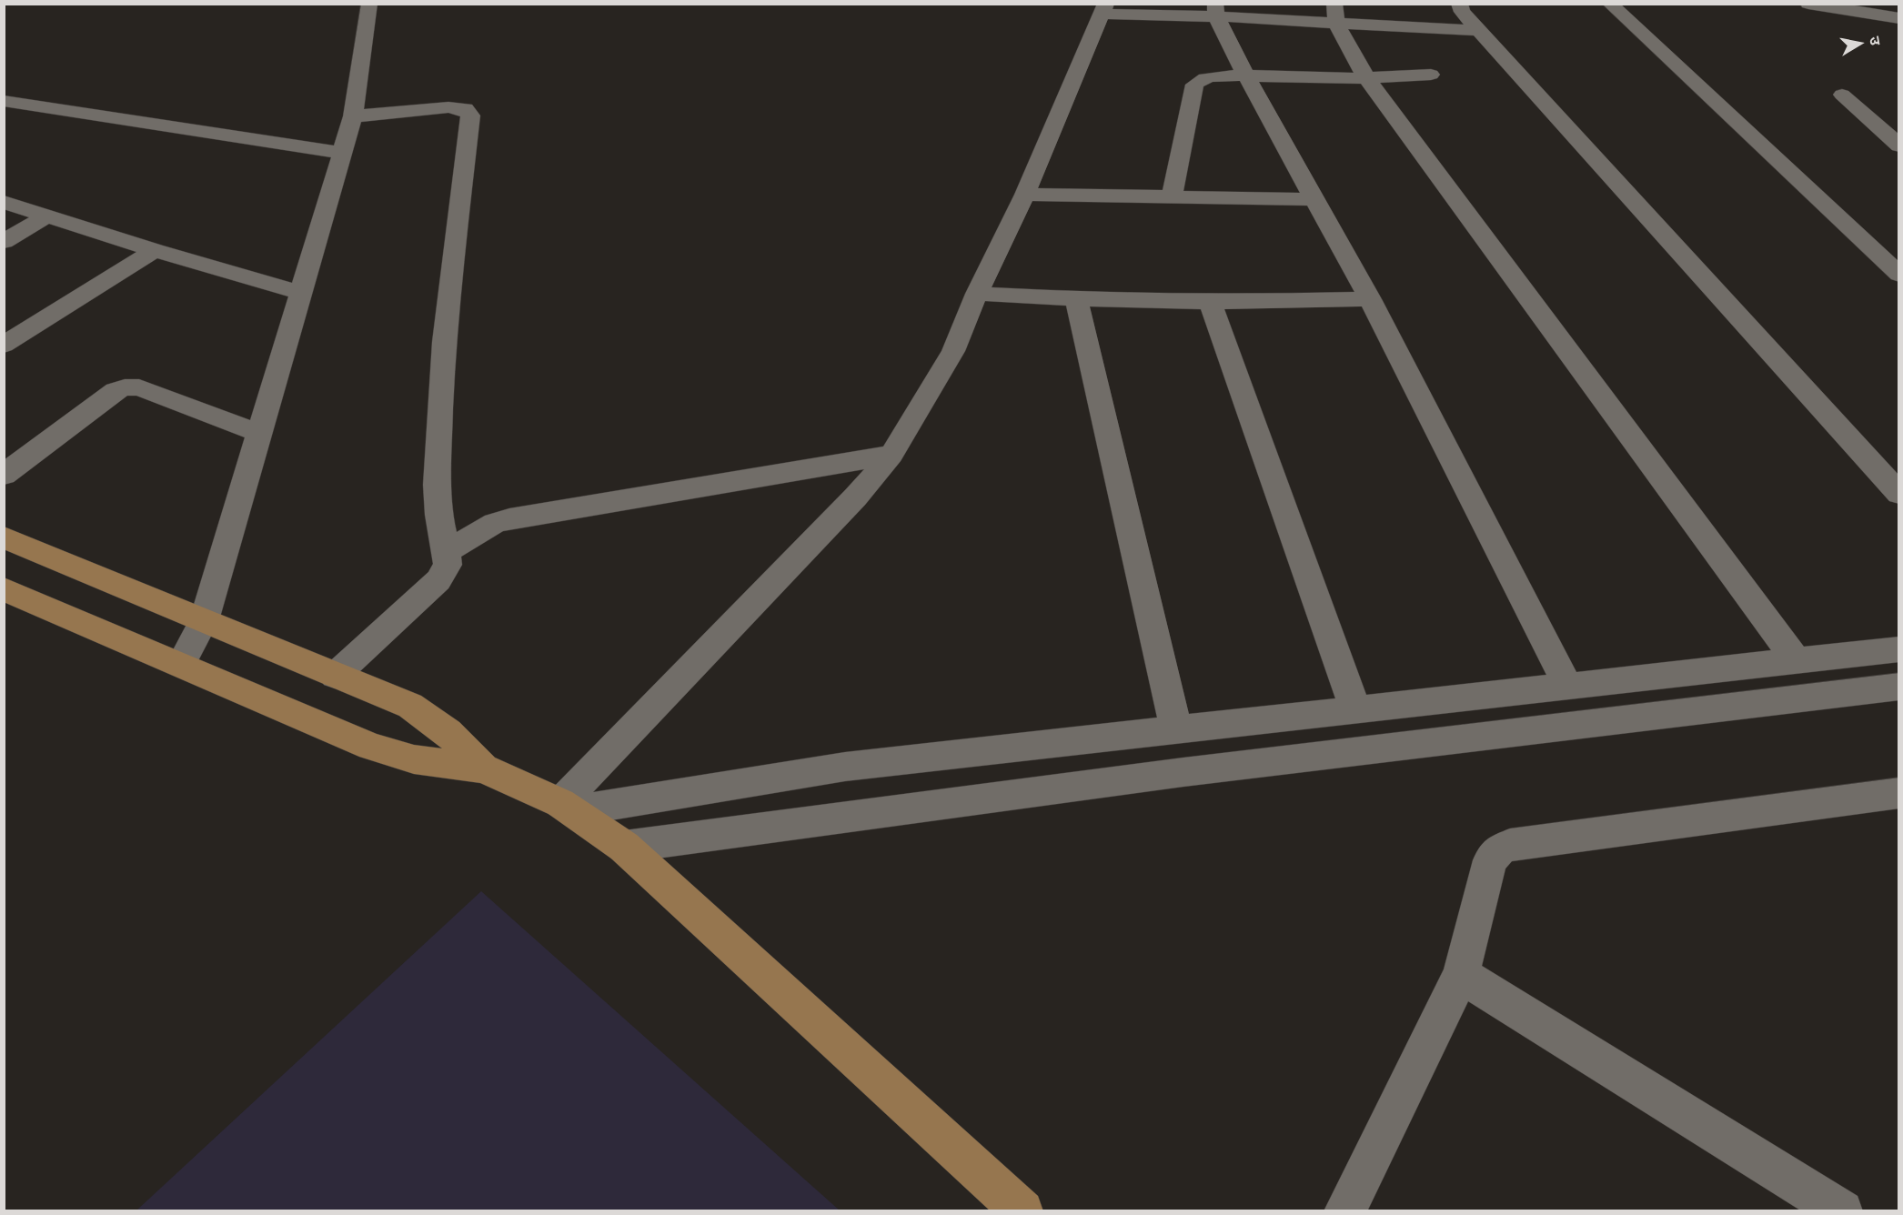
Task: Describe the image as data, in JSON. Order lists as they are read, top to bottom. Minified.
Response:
{"north":"right"}
